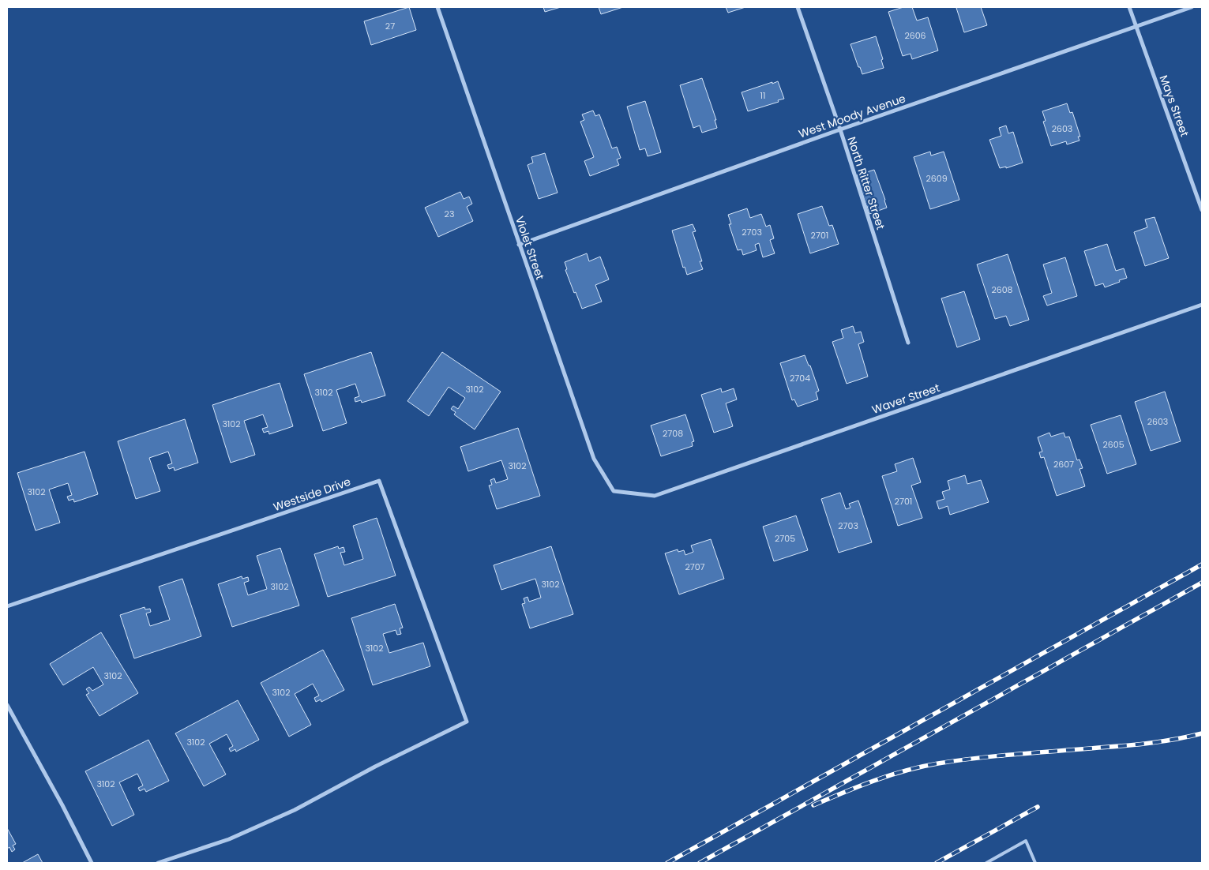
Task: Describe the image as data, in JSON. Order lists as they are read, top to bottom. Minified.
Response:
{"streets":{"street":["Mays Street","West Moody Avenue","North Ritter Street","Violet Street","Waver Street","Westside Drive"]},"crossings":[["Mays Street","West Moody Avenue"],["West Moody Avenue","North Ritter Street"],["West Moody Avenue","Violet Street"],["Violet Street","Waver Street"]],"house_numbers":["27","2606","11","2603","2609","23","2703","2701","2608","2704","3102","3102","2603","3102","2708","2605","2607","3102","3102","2701","2703","2705","2707","3102","3102","3102","3102","3102","3102","3102"]}
